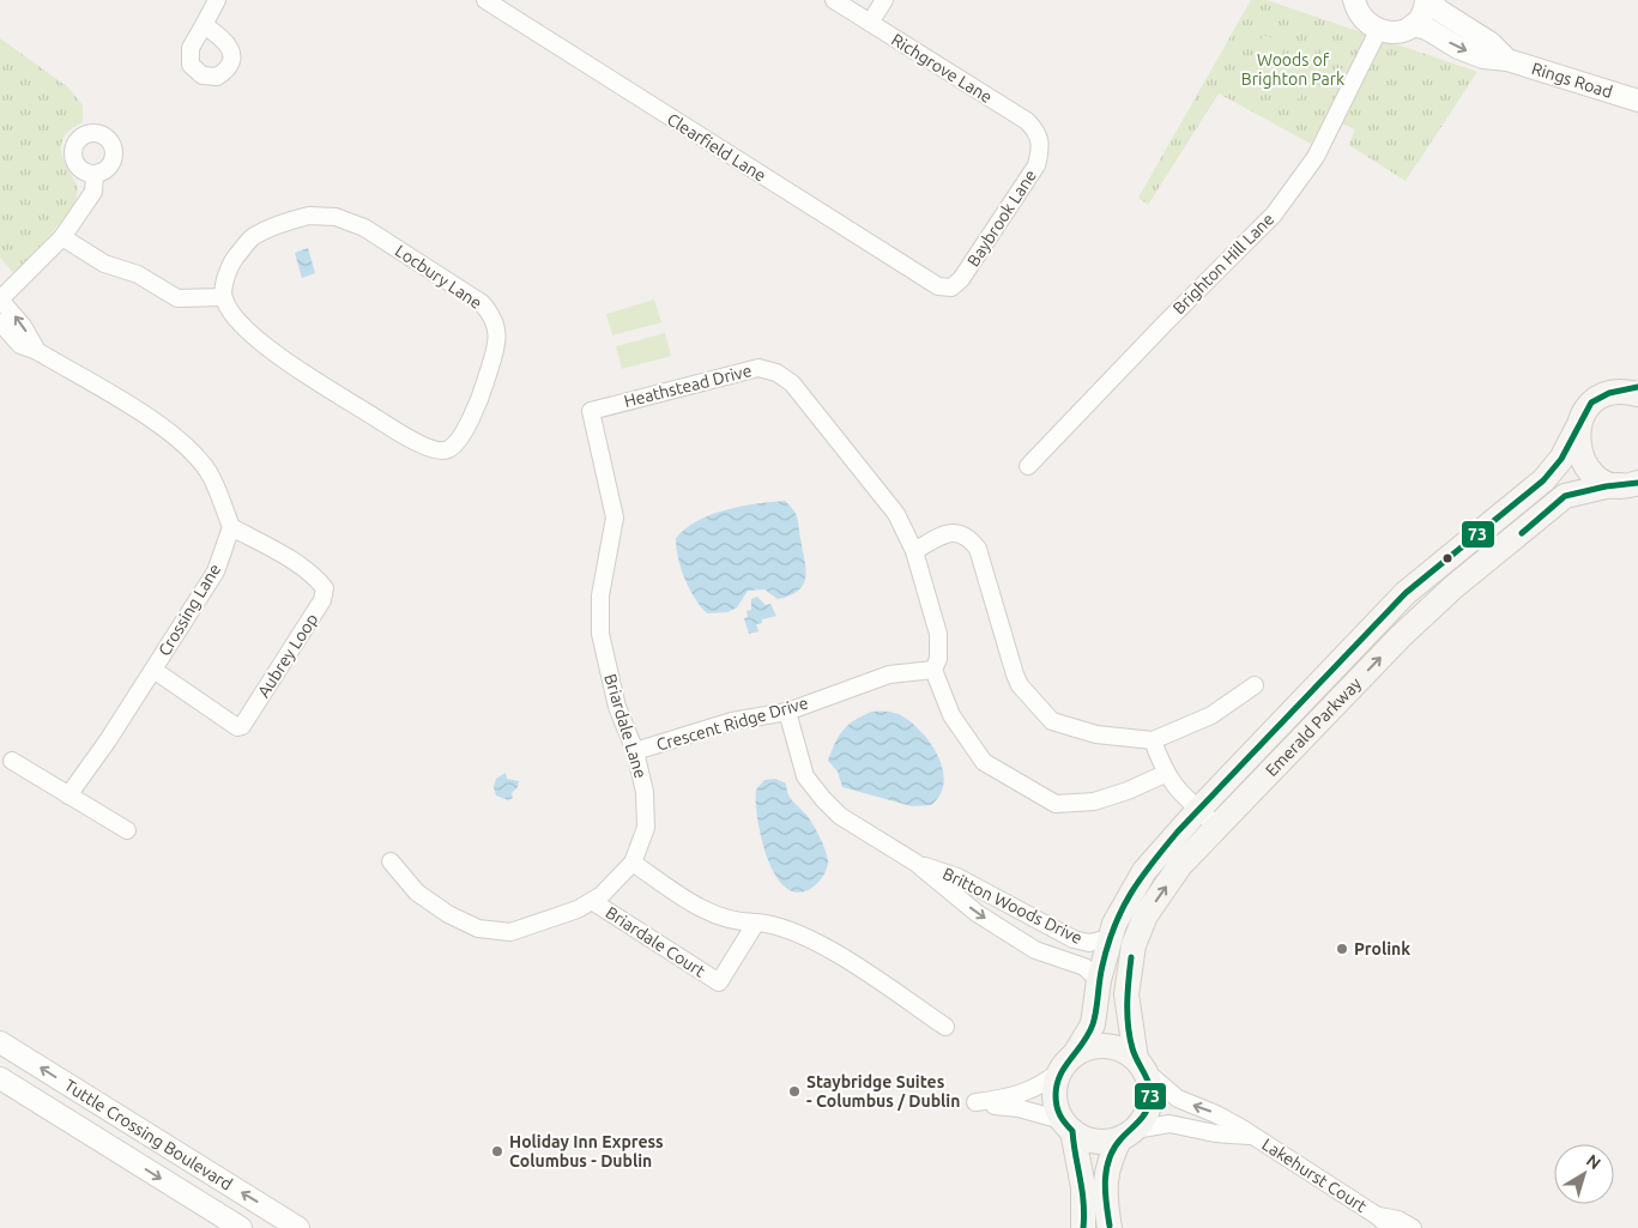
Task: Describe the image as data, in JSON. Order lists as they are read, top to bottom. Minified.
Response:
{"streets":{"main road":["Emerald Parkway"],"street":["Richgrove Lane","Rings Road","Clearfield Lane","Baybrook Lane","Brighton Hill Lane","Locbury Lane","Heathstead Drive","Crossing Lane","Aubrey Loop","Crescent Ridge Drive","Briardale Lane","Britton Woods Drive","Briardale Court","Tuttle Crossing Boulevard","Lakehurst Court"]},"crossings":[["Richgrove Lane","Baybrook Lane"],["Clearfield Lane","Baybrook Lane"],["Heathstead Drive","Crescent Ridge Drive"],["Heathstead Drive","Briardale Lane"],["Crossing Lane","Aubrey Loop"],["Crescent Ridge Drive","Briardale Lane"],["Crescent Ridge Drive","Britton Woods Drive"],["Briardale Lane","Briardale Court"],["Emerald Parkway","Britton Woods Drive"],["Emerald Parkway","Lakehurst Court"]],"parks":["Woods of Brighton Park"],"places":["Prolink","Staybridge Suites - Columbus / Dublin","Holiday Inn Express Columbus - Dublin"],"lines":["transit line 73"],"north":"top right"}
